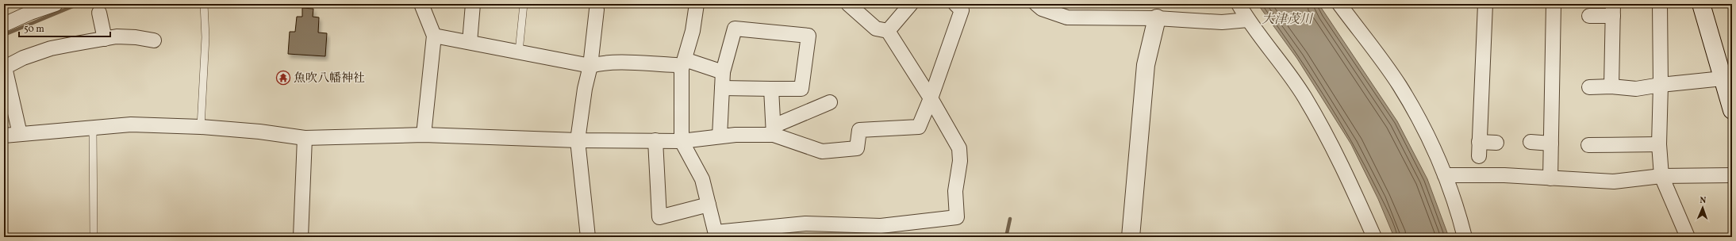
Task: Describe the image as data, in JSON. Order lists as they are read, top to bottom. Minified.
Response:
{"water":["大津茂川"],"places":{"temple":["魚吹八幡神社"]},"scale_bar":"50 m","north":"top"}
